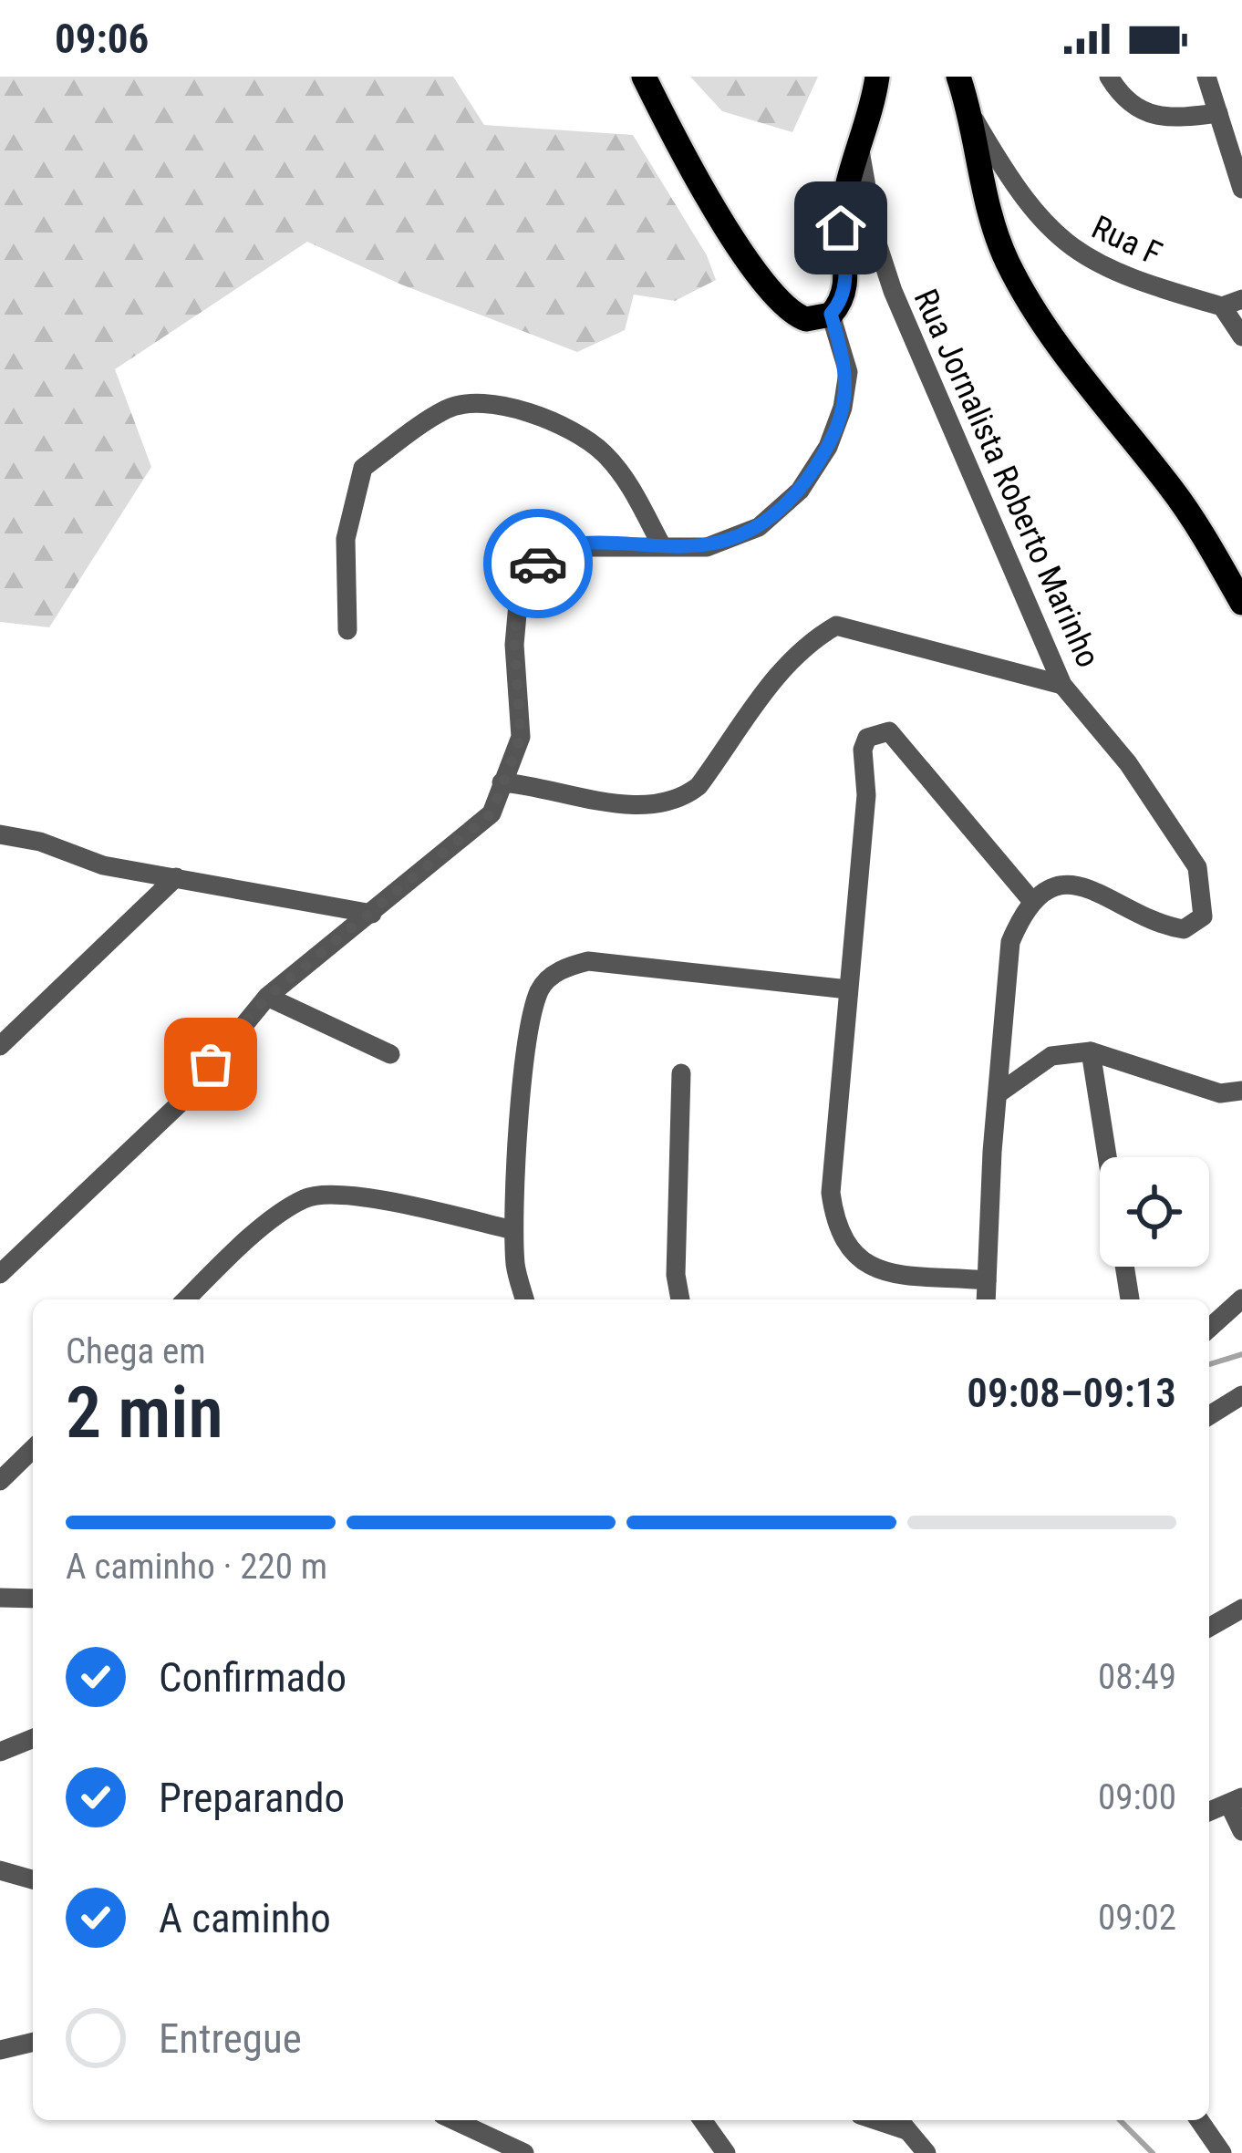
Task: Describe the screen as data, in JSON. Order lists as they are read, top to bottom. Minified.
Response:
{"streets":{"street":["Rua F","Rua Jornalista Roberto Marinho"]},"page":{"status":"09:06","heading":["2 min","Chega em","09:08–09:13"],"bar":"A caminho · 220 m","list":[["Confirmado","08:49"],["Preparando","09:00"],["A caminho","09:02"],"Entregue"]}}
